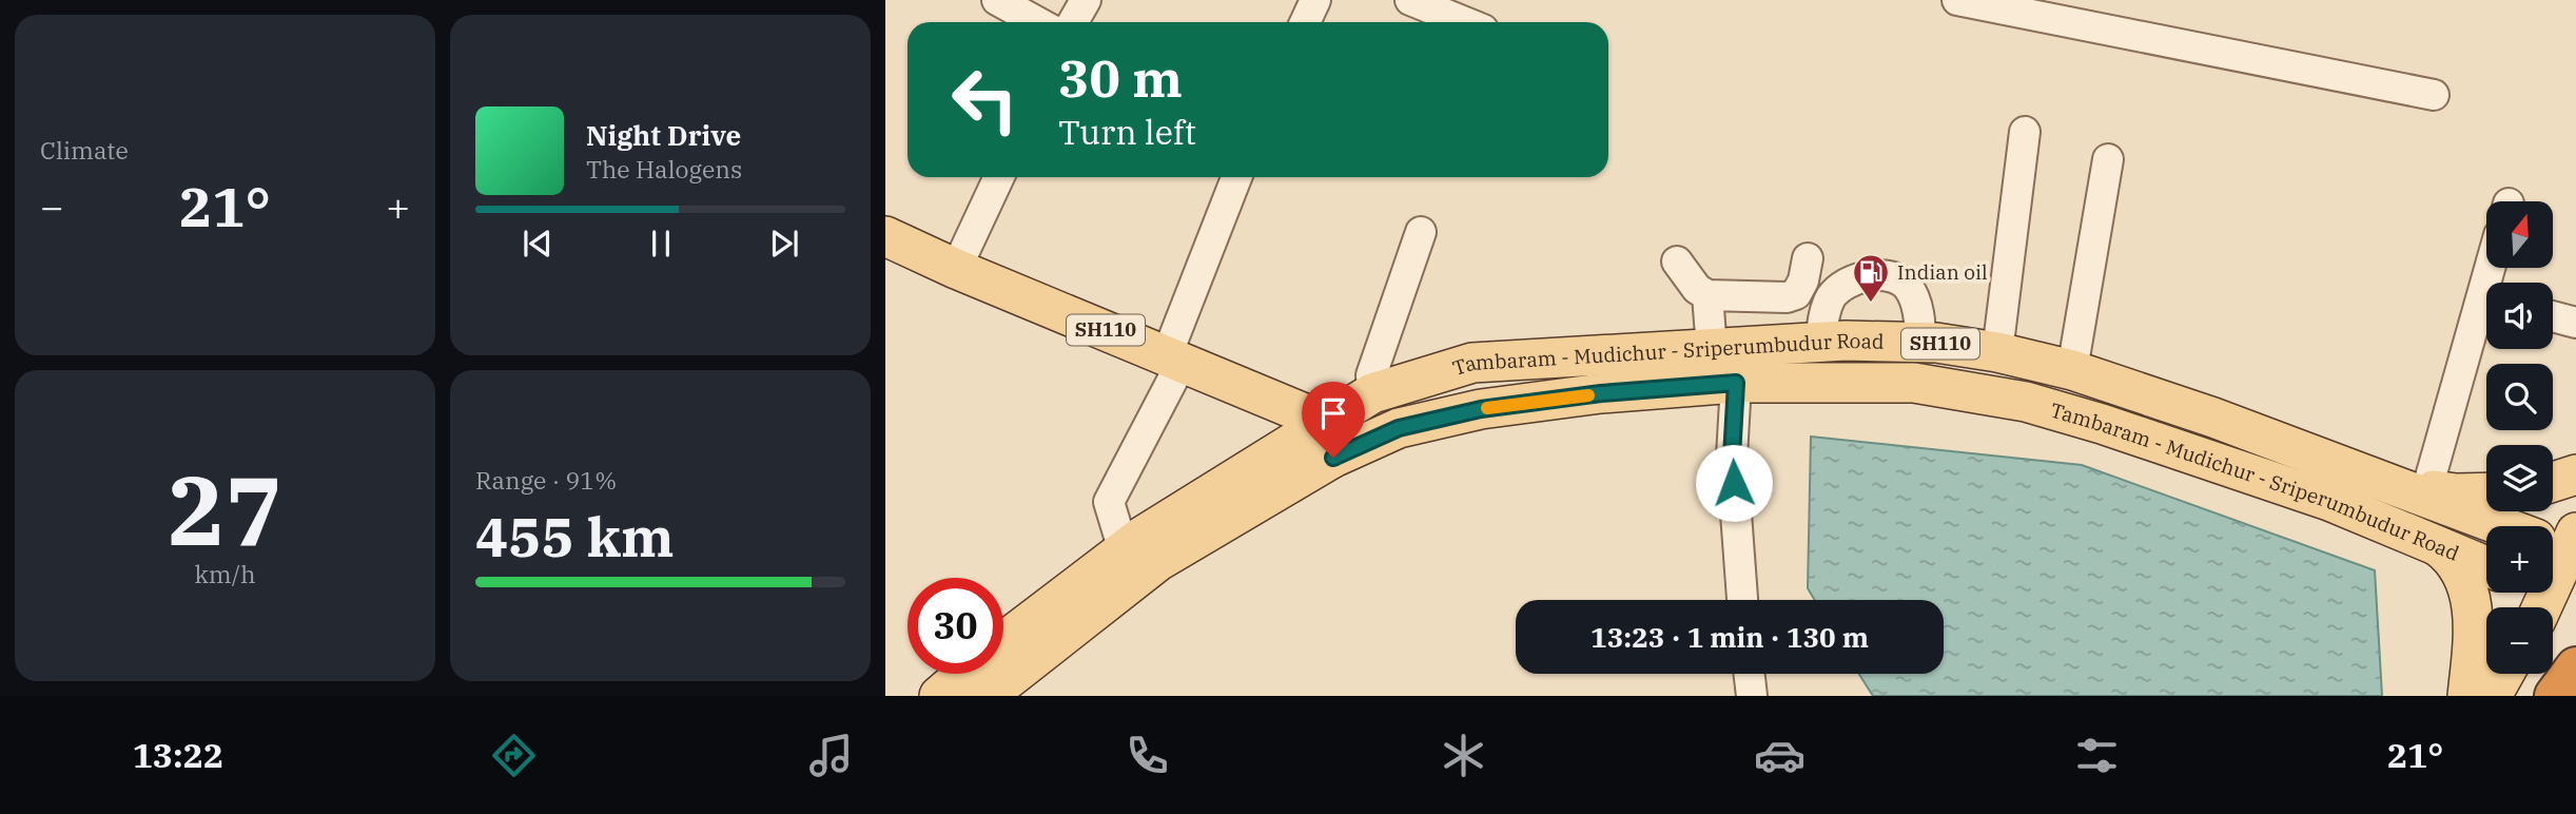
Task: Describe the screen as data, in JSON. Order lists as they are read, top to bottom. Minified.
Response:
{"streets":{"main road":["SH110","Tambaram - Mudichur - Sriperumbudur Road"]},"crossings":[["SH110","Tambaram - Mudichur - Sriperumbudur Road"]],"places":{"fuel station":["Indian oil"]},"north":"top","page":{"tile":["Climate",["27","km/h"],["Range · 91%","455 km"]],"turn":["30 m","Turn left"],"song":["Night Drive","The Halogens"],"heat":["−","21°","+"],"map_buttons":["+","−"],"limit":"30","trip":"13:23 · 1 min · 130 m","tabs":["13:22","21°"]}}
